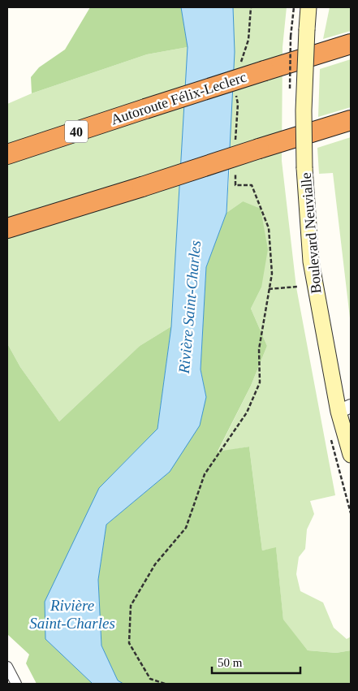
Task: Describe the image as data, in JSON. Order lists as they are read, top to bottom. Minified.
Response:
{"streets":{"highway":["Autoroute Félix-Leclerc","40"],"main road":["Boulevard Neuvialle"]},"water":["Rivière Saint-Charles"],"scale_bar":"50 m"}
